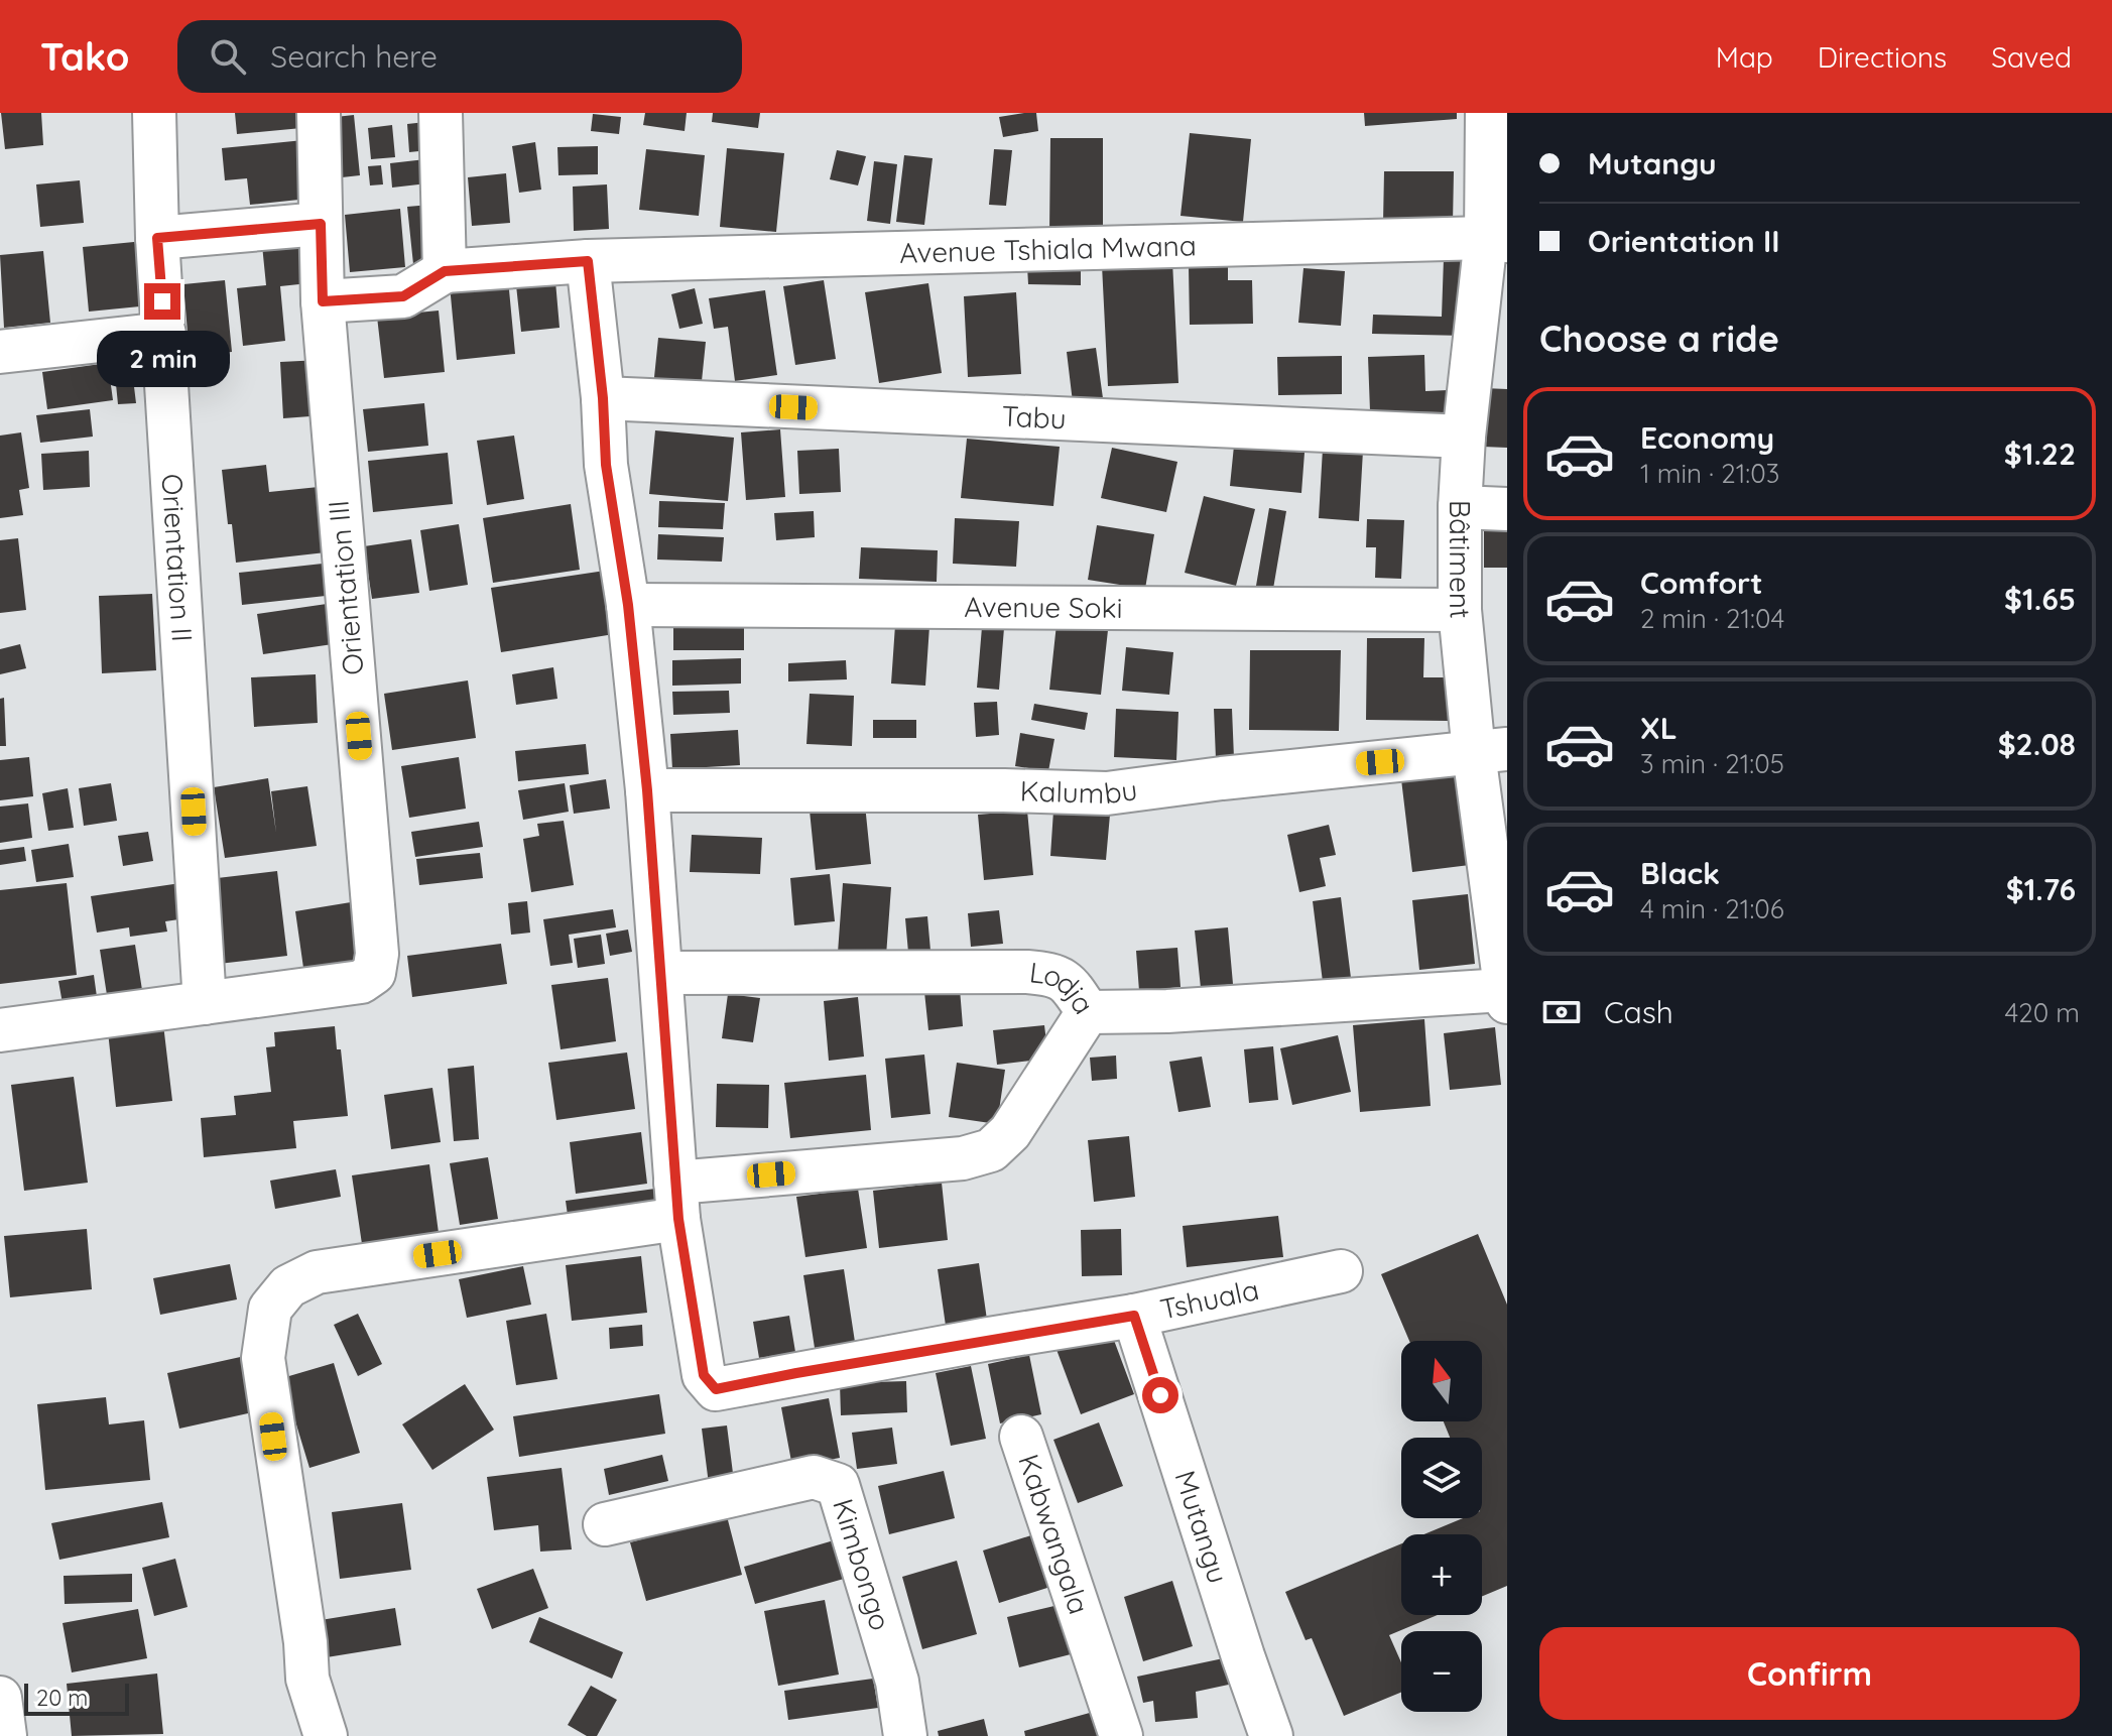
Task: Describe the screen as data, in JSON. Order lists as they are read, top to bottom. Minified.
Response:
{"streets":{"street":["Avenue Tshiala Mwana","Tabu","Orientation II","Bâtiment","Orientation III","Avenue Soki","Kalumbu","Lodja","Tshuala","Mutangu","Kabwangala","Kimbongo"]},"crossings":[["Avenue Tshiala Mwana","Bâtiment"],["Tabu","Bâtiment"],["Orientation II","Orientation III"],["Bâtiment","Avenue Soki"],["Bâtiment","Kalumbu"],["Bâtiment","Lodja"],["Tshuala","Mutangu"]],"scale_bar":"20 m","north":"top","page":{"header":"Tako","search":"Search here","nav":["Map","Directions","Saved"],"banner":["Mutangu","Orientation II"],"heading":"Choose a ride","bubble":"2 min","list":[{"name":"Economy","note":"1 min · 21:03","value":"$1.22"},{"name":"Comfort","note":"2 min · 21:04","value":"$1.65"},{"name":"XL","note":"3 min · 21:05","value":"$2.08"},{"name":"Black","note":"4 min · 21:06","value":"$1.76"}],"pay":["Cash","420 m"],"map_buttons":["+","−"],"buttons":"Confirm","scale":"20 m"}}
